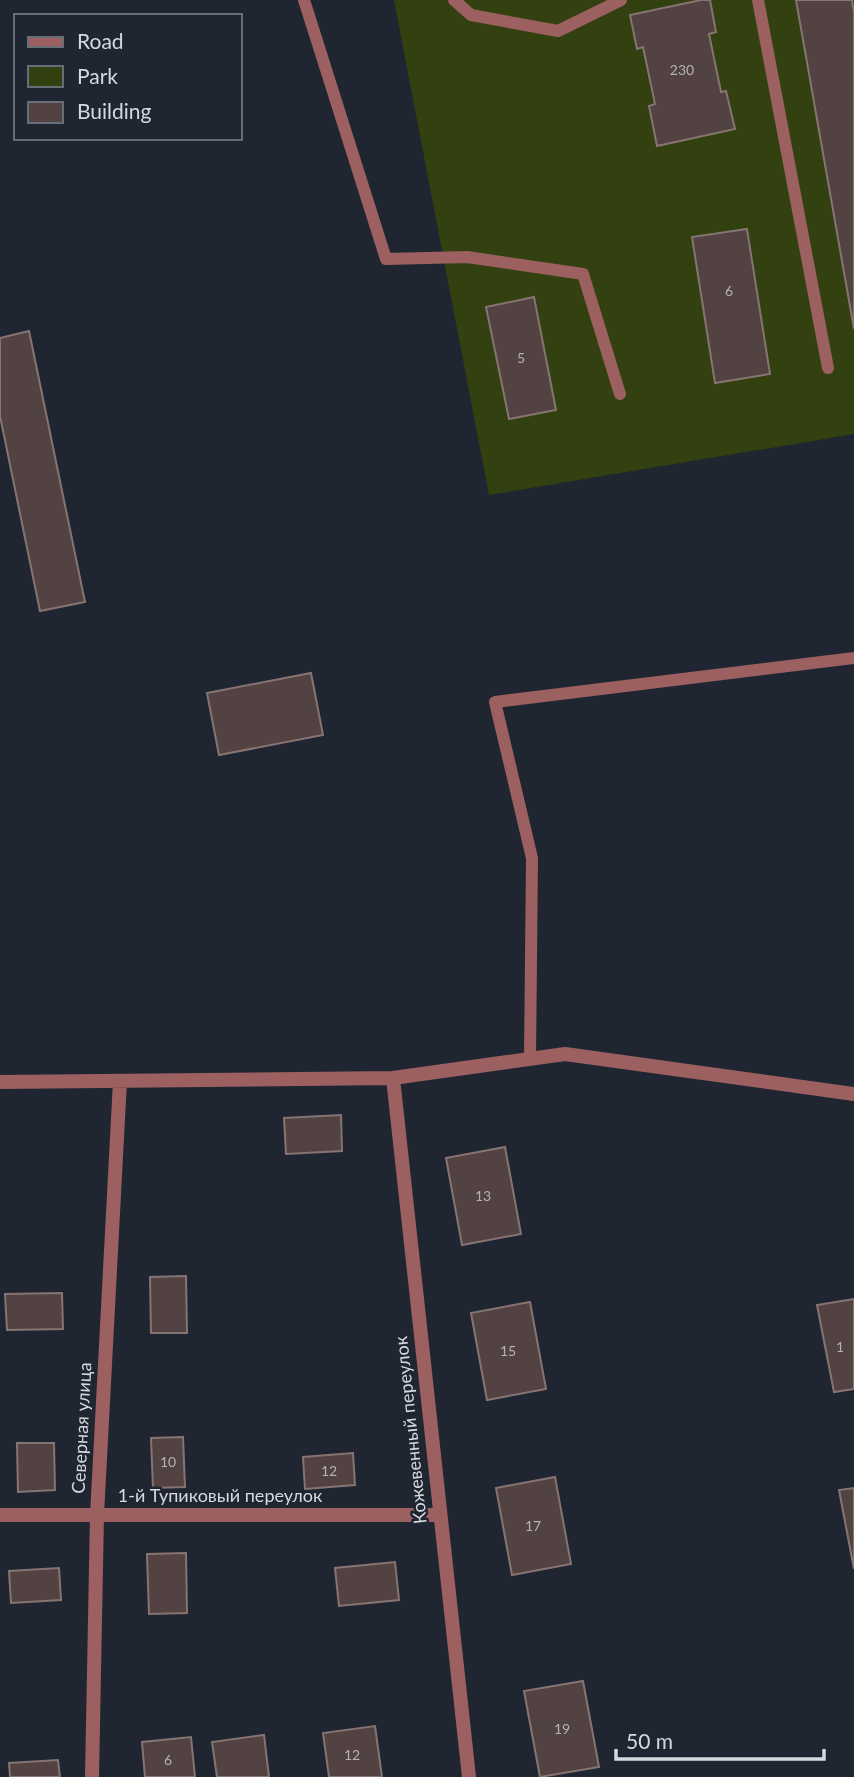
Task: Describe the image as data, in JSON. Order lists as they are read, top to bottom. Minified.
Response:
{"streets":{"street":["Северная улица","Кожевенный переулок","1-й Тупиковый переулок"]},"crossings":[["Северная улица","1-й Тупиковый переулок"],["Кожевенный переулок","1-й Тупиковый переулок"]],"house_numbers":["230","6","5","13","1","15","10","12","17","19","12","6"],"legend":["Road","Park","Building"],"scale_bar":"50 m"}
